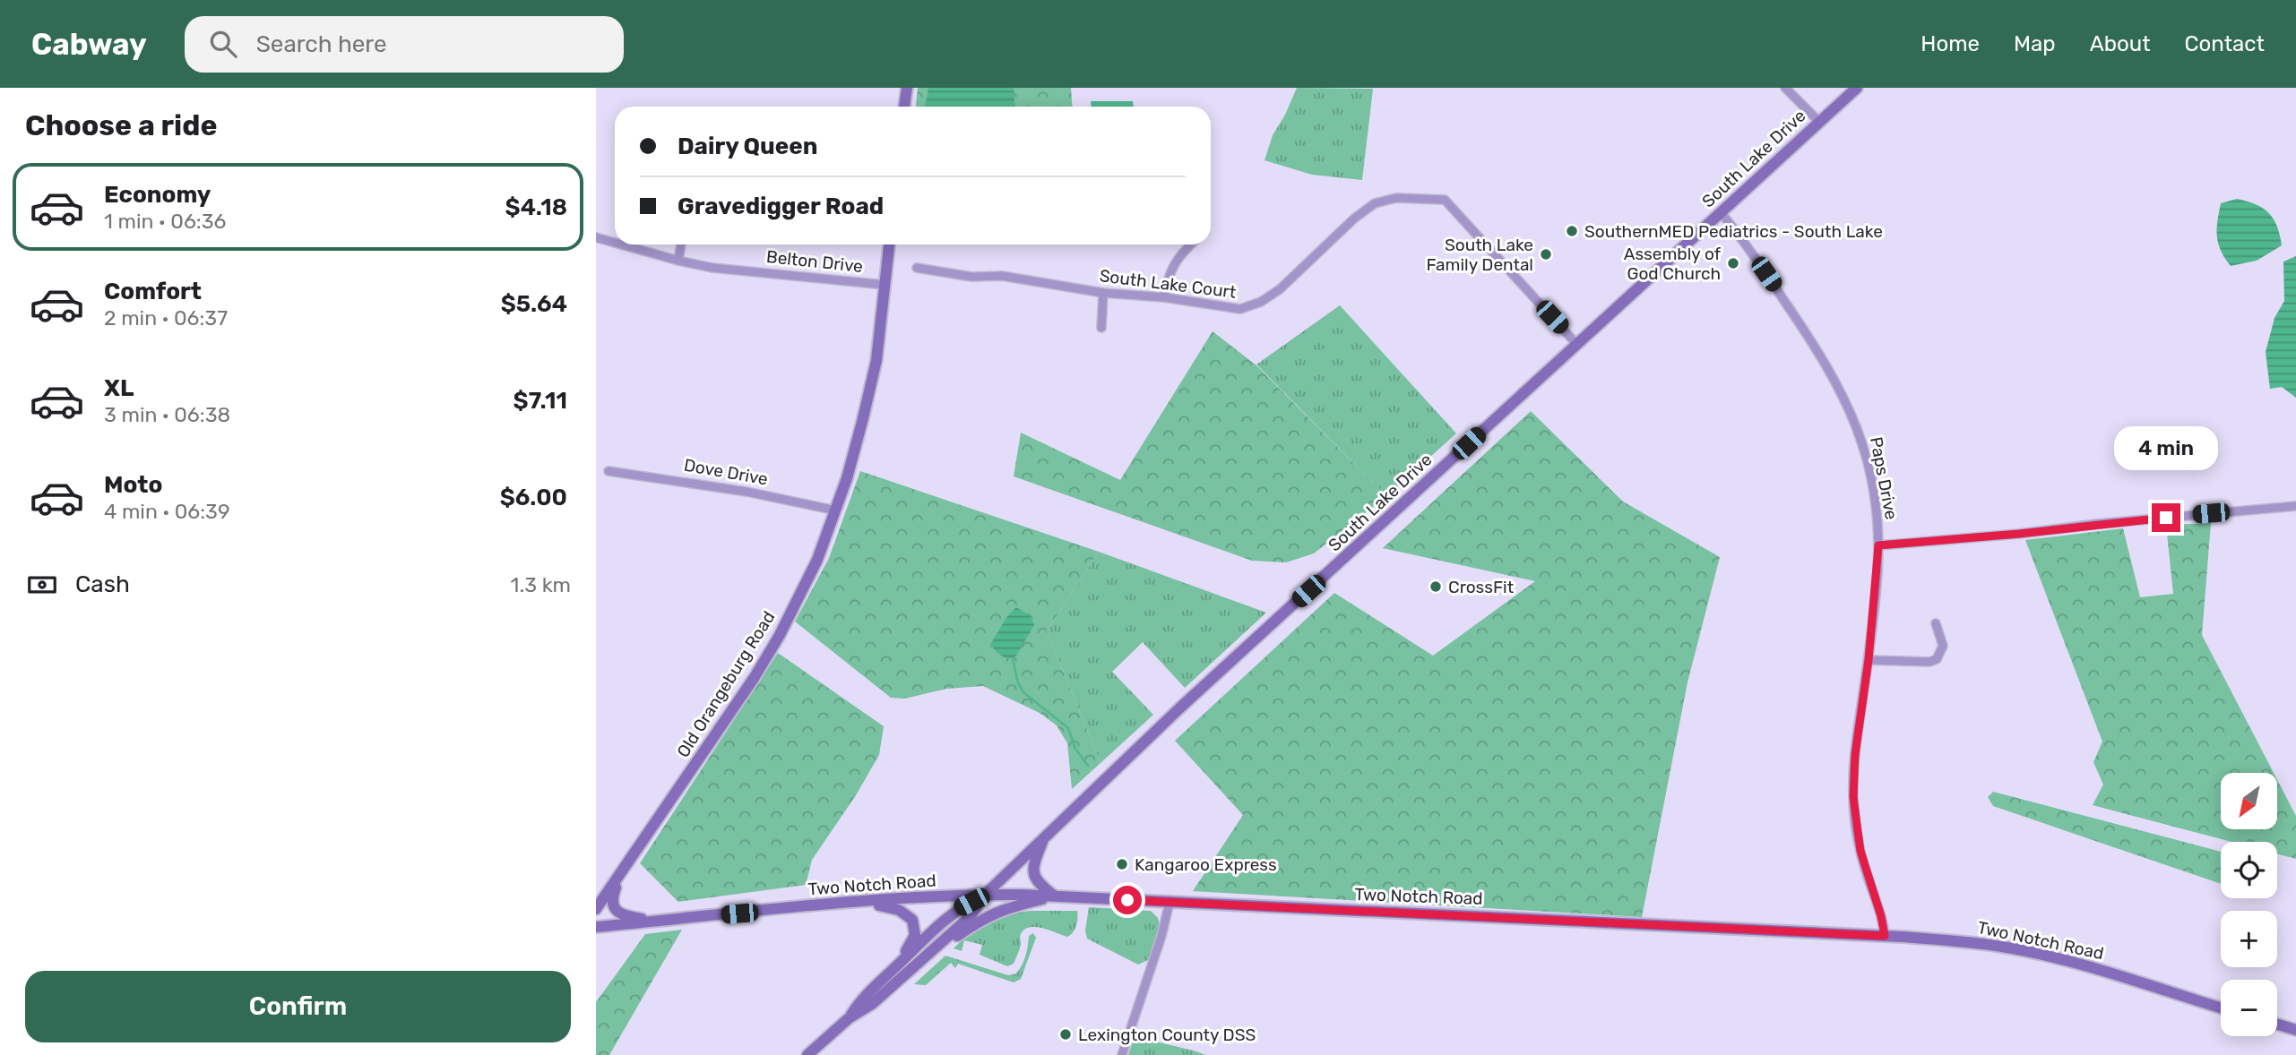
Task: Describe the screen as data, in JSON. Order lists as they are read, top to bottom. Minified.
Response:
{"streets":{"street":["South Lake Drive","Belton Drive","South Lake Court","Dove Drive","Paps Drive","Old Orangeburg Road","Two Notch Road"]},"crossings":[["South Lake Drive","South Lake Court"],["South Lake Drive","Paps Drive"],["South Lake Drive","Two Notch Road"],["Belton Drive","Old Orangeburg Road"],["Dove Drive","Old Orangeburg Road"],["Paps Drive","Two Notch Road"]],"places":["SouthernMED Pediatrics - South Lake","South Lake Family Dental","Assembly of God Church","CrossFit","Kangaroo Express","Lexington County DSS"],"north":"bottom left","page":{"header":"Cabway","search":"Search here","nav":["Home","Map","About","Contact"],"heading":"Choose a ride","banner":["Dairy Queen","Gravedigger Road"],"list":[{"name":"Economy","note":"1 min · 06:36","value":"$4.18"},{"name":"Comfort","note":"2 min · 06:37","value":"$5.64"},{"name":"XL","note":"3 min · 06:38","value":"$7.11"},{"name":"Moto","note":"4 min · 06:39","value":"$6.00"}],"bubble":"4 min","pay":["Cash","1.3 km"],"map_buttons":["+","−"],"buttons":"Confirm"}}
